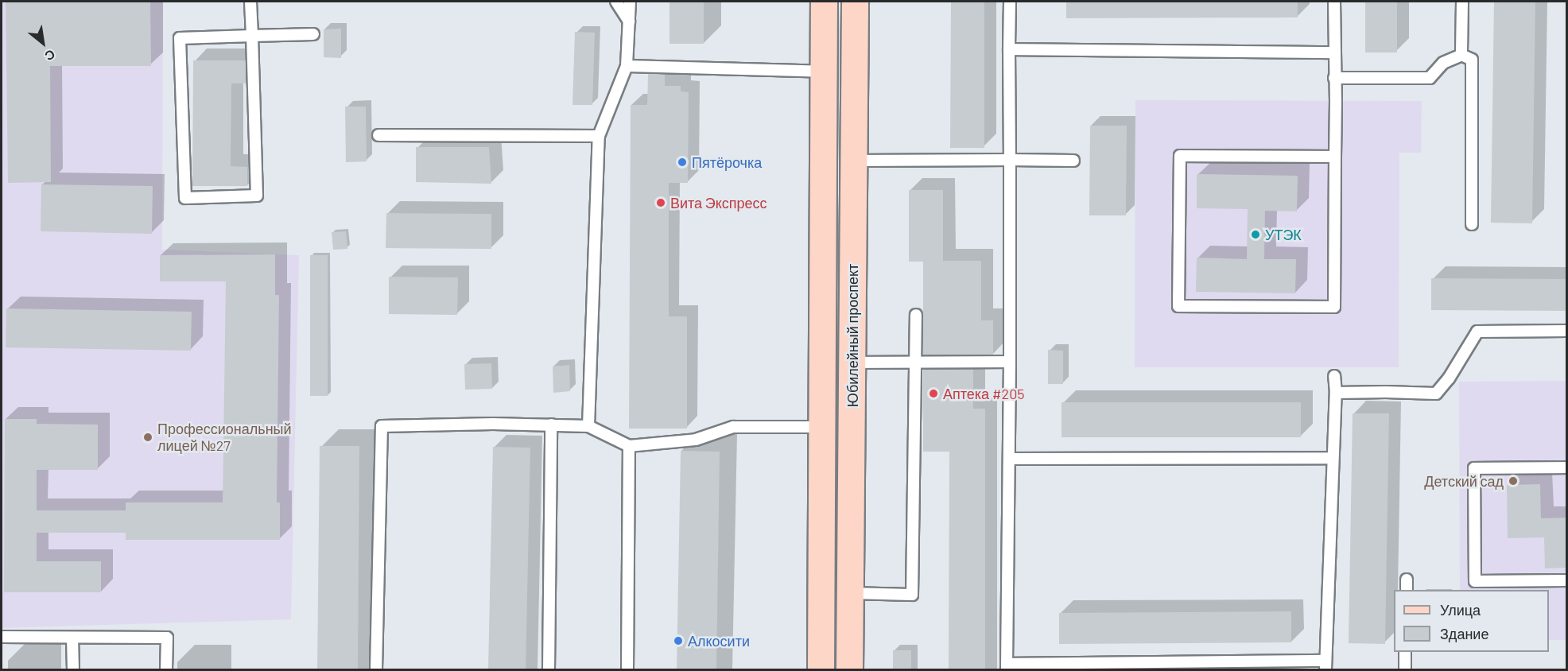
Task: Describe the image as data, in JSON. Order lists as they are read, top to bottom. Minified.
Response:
{"streets":{"main road":["Юбилейный проспект"]},"places":["Пятёрочка","Вита Экспресс","УТЭК","Аптека #205","Профессиональный лицей №27","Детский сад","Алкосити"],"legend":["Улица","Здание"],"north":"bottom right"}
